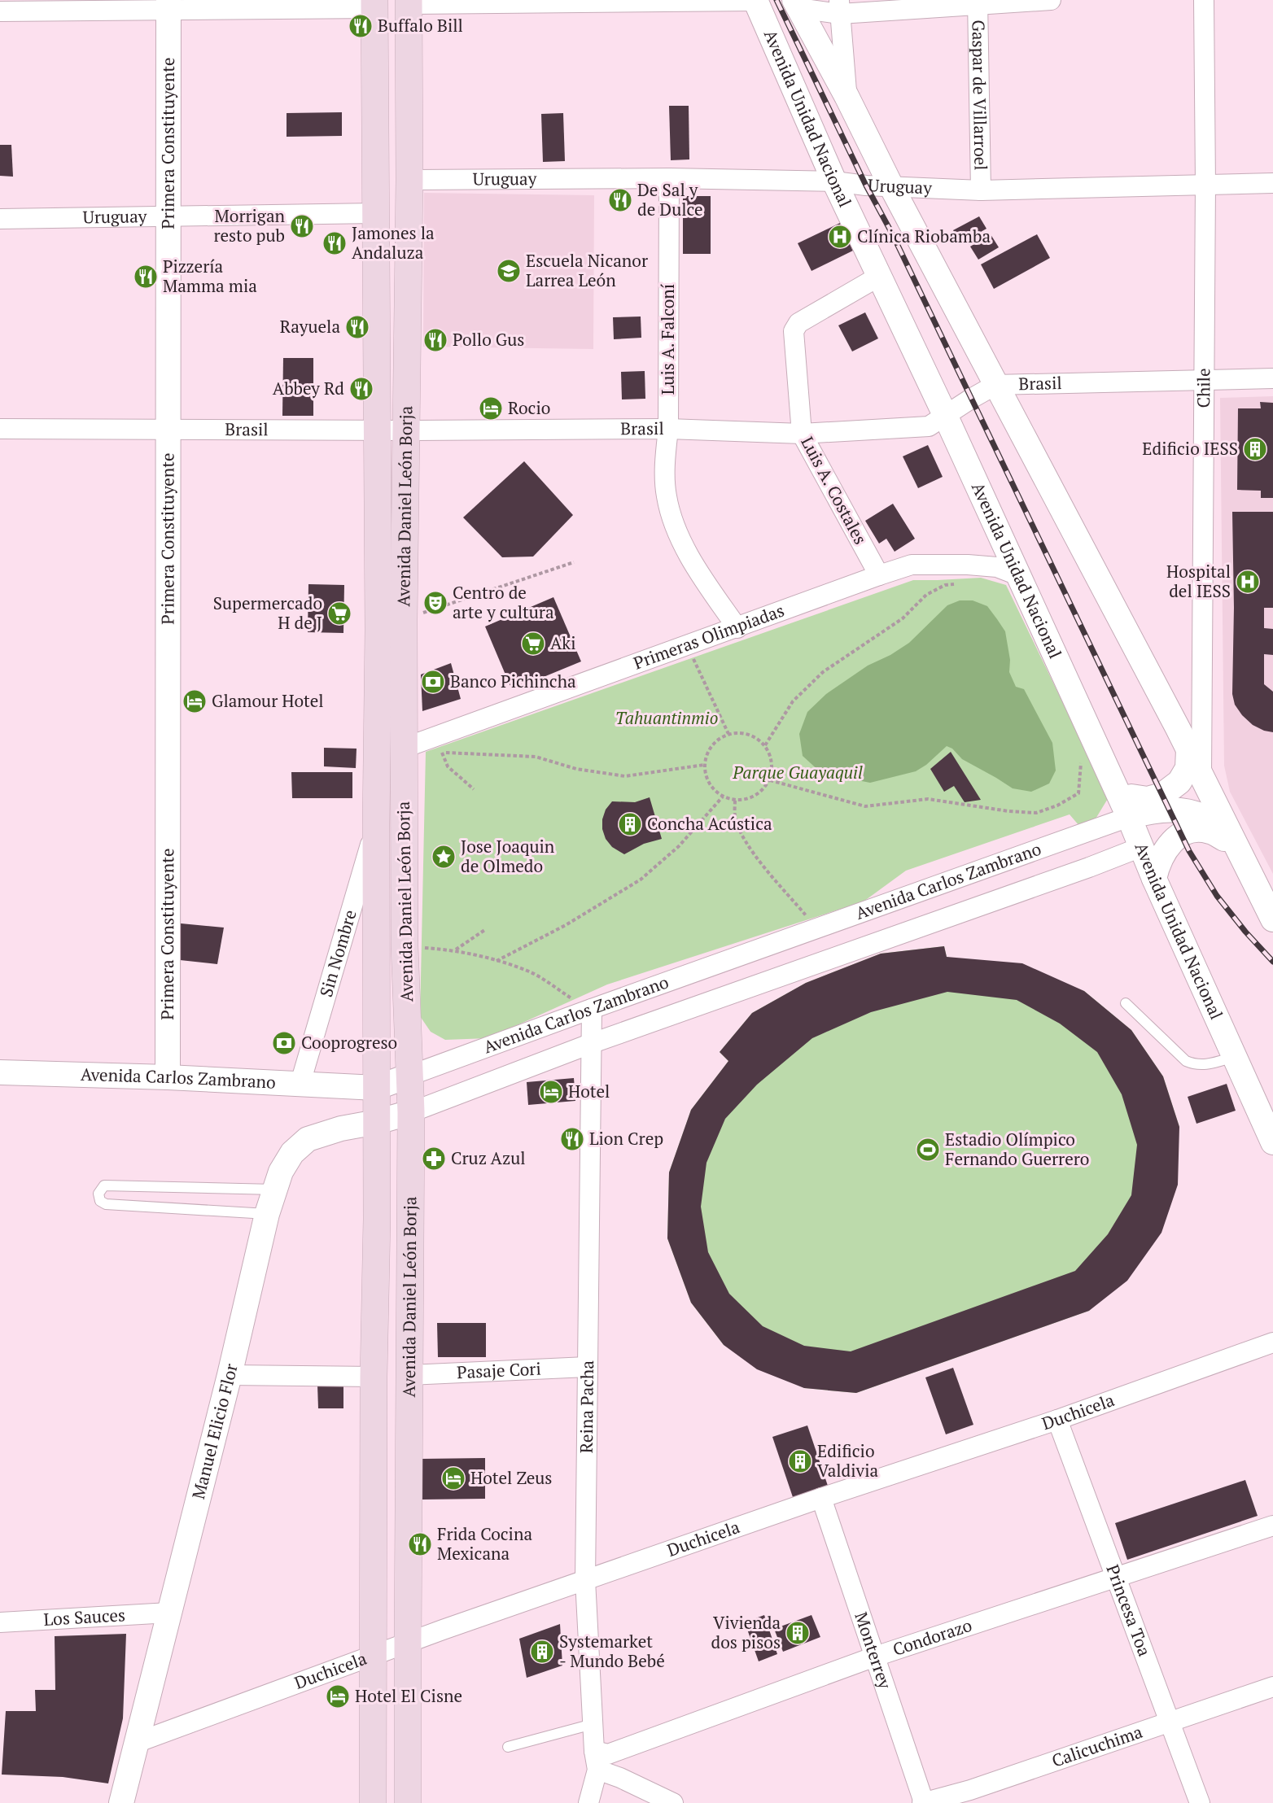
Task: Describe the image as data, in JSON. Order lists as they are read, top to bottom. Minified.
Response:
{"streets":{"main road":["Avenida Daniel León Borja"],"street":["Gaspar de Villarroel","Avenida Unidad Nacional","Primera Constituyente","Uruguay","Luis A. Falconí","Brasil","Chile","Luis A. Costales","Primeras Olimpiadas","Avenida Carlos Zambrano","Sin Nombre","Pasaje Cori","Reina Pacha","Duchicela","Manuel Elicio Flor","Princesa Toa","Los Sauces","Condorazo","Monterrey","Calicuchima"]},"crossings":[["Gaspar de Villarroel","Uruguay"],["Avenida Unidad Nacional","Uruguay"],["Avenida Unidad Nacional","Brasil"],["Avenida Unidad Nacional","Luis A. Costales"],["Avenida Unidad Nacional","Primeras Olimpiadas"],["Avenida Unidad Nacional","Avenida Carlos Zambrano"],["Primera Constituyente","Uruguay"],["Primera Constituyente","Brasil"],["Primera Constituyente","Avenida Carlos Zambrano"],["Uruguay","Luis A. Falconí"],["Uruguay","Chile"],["Uruguay","Avenida Daniel León Borja"],["Luis A. Falconí","Brasil"],["Luis A. Falconí","Primeras Olimpiadas"],["Brasil","Chile"],["Brasil","Luis A. Costales"],["Brasil","Avenida Daniel León Borja"],["Luis A. Costales","Primeras Olimpiadas"],["Avenida Daniel León Borja","Primeras Olimpiadas"],["Avenida Daniel León Borja","Avenida Carlos Zambrano"],["Avenida Daniel León Borja","Sin Nombre"],["Avenida Daniel León Borja","Pasaje Cori"],["Avenida Daniel León Borja","Duchicela"],["Avenida Daniel León Borja","Manuel Elicio Flor"],["Avenida Carlos Zambrano","Sin Nombre"],["Avenida Carlos Zambrano","Reina Pacha"],["Avenida Carlos Zambrano","Manuel Elicio Flor"],["Pasaje Cori","Reina Pacha"],["Reina Pacha","Duchicela"],["Reina Pacha","Condorazo"],["Duchicela","Manuel Elicio Flor"],["Duchicela","Princesa Toa"],["Duchicela","Monterrey"],["Manuel Elicio Flor","Los Sauces"],["Princesa Toa","Condorazo"],["Princesa Toa","Calicuchima"],["Condorazo","Monterrey"],["Monterrey","Calicuchima"]],"parks":["Tahuantinmio","Parque Guayaquil"],"places":{"restaurant":["Buffalo Bill","De Sal y de Dulce","Morrigan resto pub","Jamones la Andaluza","Pizzería Mamma mia","Rayuela","Pollo Gus","Abbey Rd","Lion Crep","Frida Cocina Mexicana"],"hospital":["Clínica Riobamba","Hospital del IESS"],"school or university":["Escuela Nicanor Larrea León"],"hotel":["Rocio","Glamour Hotel","Hotel","Hotel Zeus","Hotel El Cisne"],"building":["Edificio IESS","Concha Acústica","Edificio Valdivia","Vivienda dos pisos","Systemarket - Mundo Bebé"],"theatre":["Centro de arte y cultura"],"supermarket":["Supermercado H de J","Aki"],"bank":["Banco Pichincha","Cooprogreso"],"place":["Jose Joaquin de Olmedo"],"sports":["Estadio Olímpico Fernando Guerrero"],"pharmacy":["Cruz Azul"]}}
